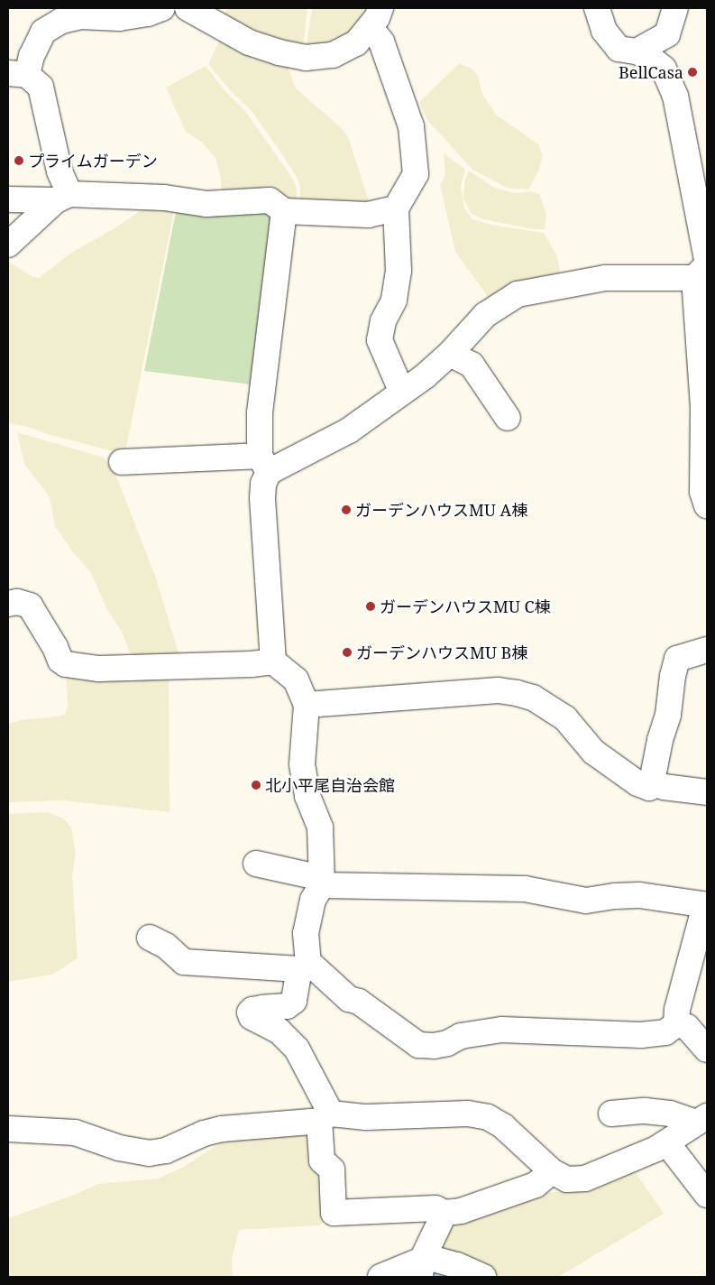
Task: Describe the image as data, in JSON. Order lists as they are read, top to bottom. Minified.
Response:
{"places":["BellCasa","プライムガーデン","ガーデンハウスMU A棟","ガーデンハウスMU C棟","ガーデンハウスMU B棟","北小平尾自治会館"]}
